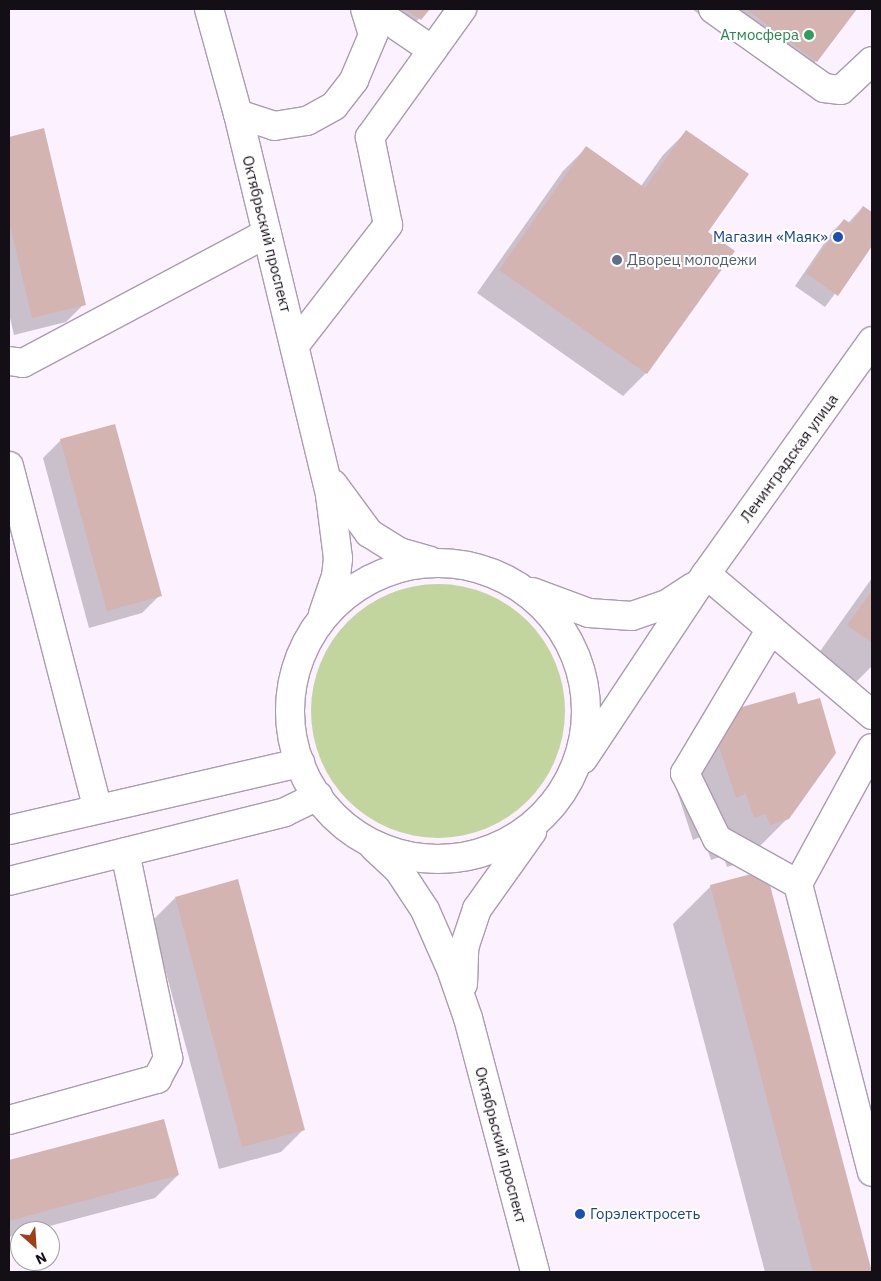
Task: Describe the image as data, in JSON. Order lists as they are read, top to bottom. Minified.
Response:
{"streets":{"main road":["Октябрьский проспект","Ленинградская улица"]},"places":["Атмосфера","Магазин «Маяк»","Дворец молодежи","Горэлектросеть"],"north":"bottom right"}
